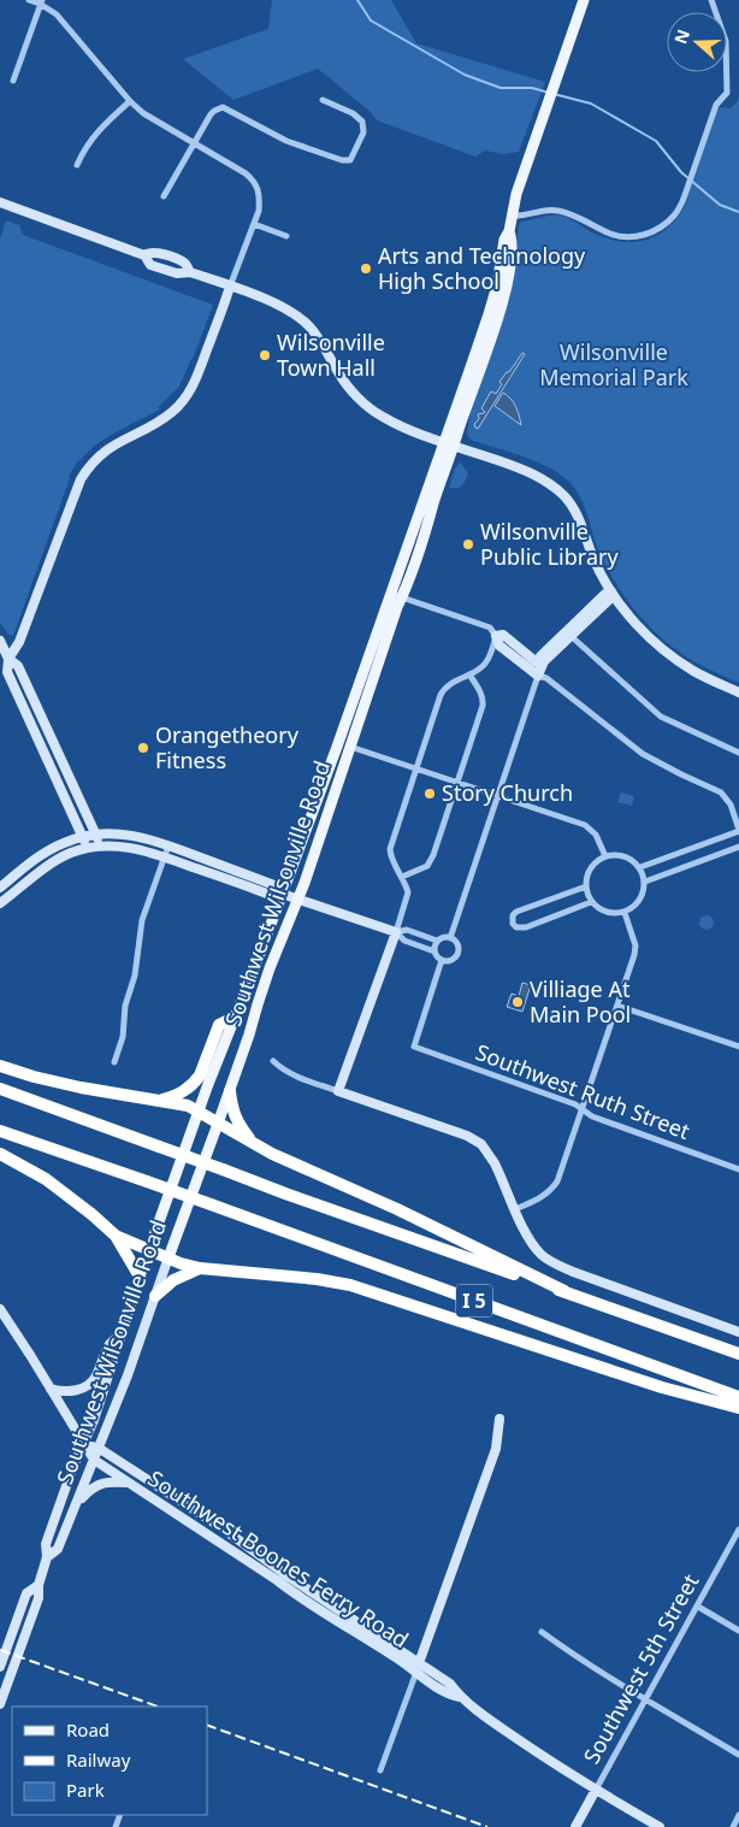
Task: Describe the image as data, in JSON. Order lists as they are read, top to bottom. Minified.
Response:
{"streets":{"highway":["I 5"],"main road":["Southwest Wilsonville Road"],"street":["Southwest Ruth Street","Southwest Boones Ferry Road","Southwest 5th Street"]},"crossings":[["Southwest Wilsonville Road","I 5"],["Southwest Wilsonville Road","Southwest Boones Ferry Road"],["Southwest Boones Ferry Road","Southwest 5th Street"]],"parks":["Wilsonville Memorial Park"],"places":["Arts and Technology High School","Wilsonville Town Hall","Wilsonville Public Library","Orangetheory Fitness","Story Church","Villiage At Main Pool"],"legend":["Road","Railway","Park"],"north":"left"}
